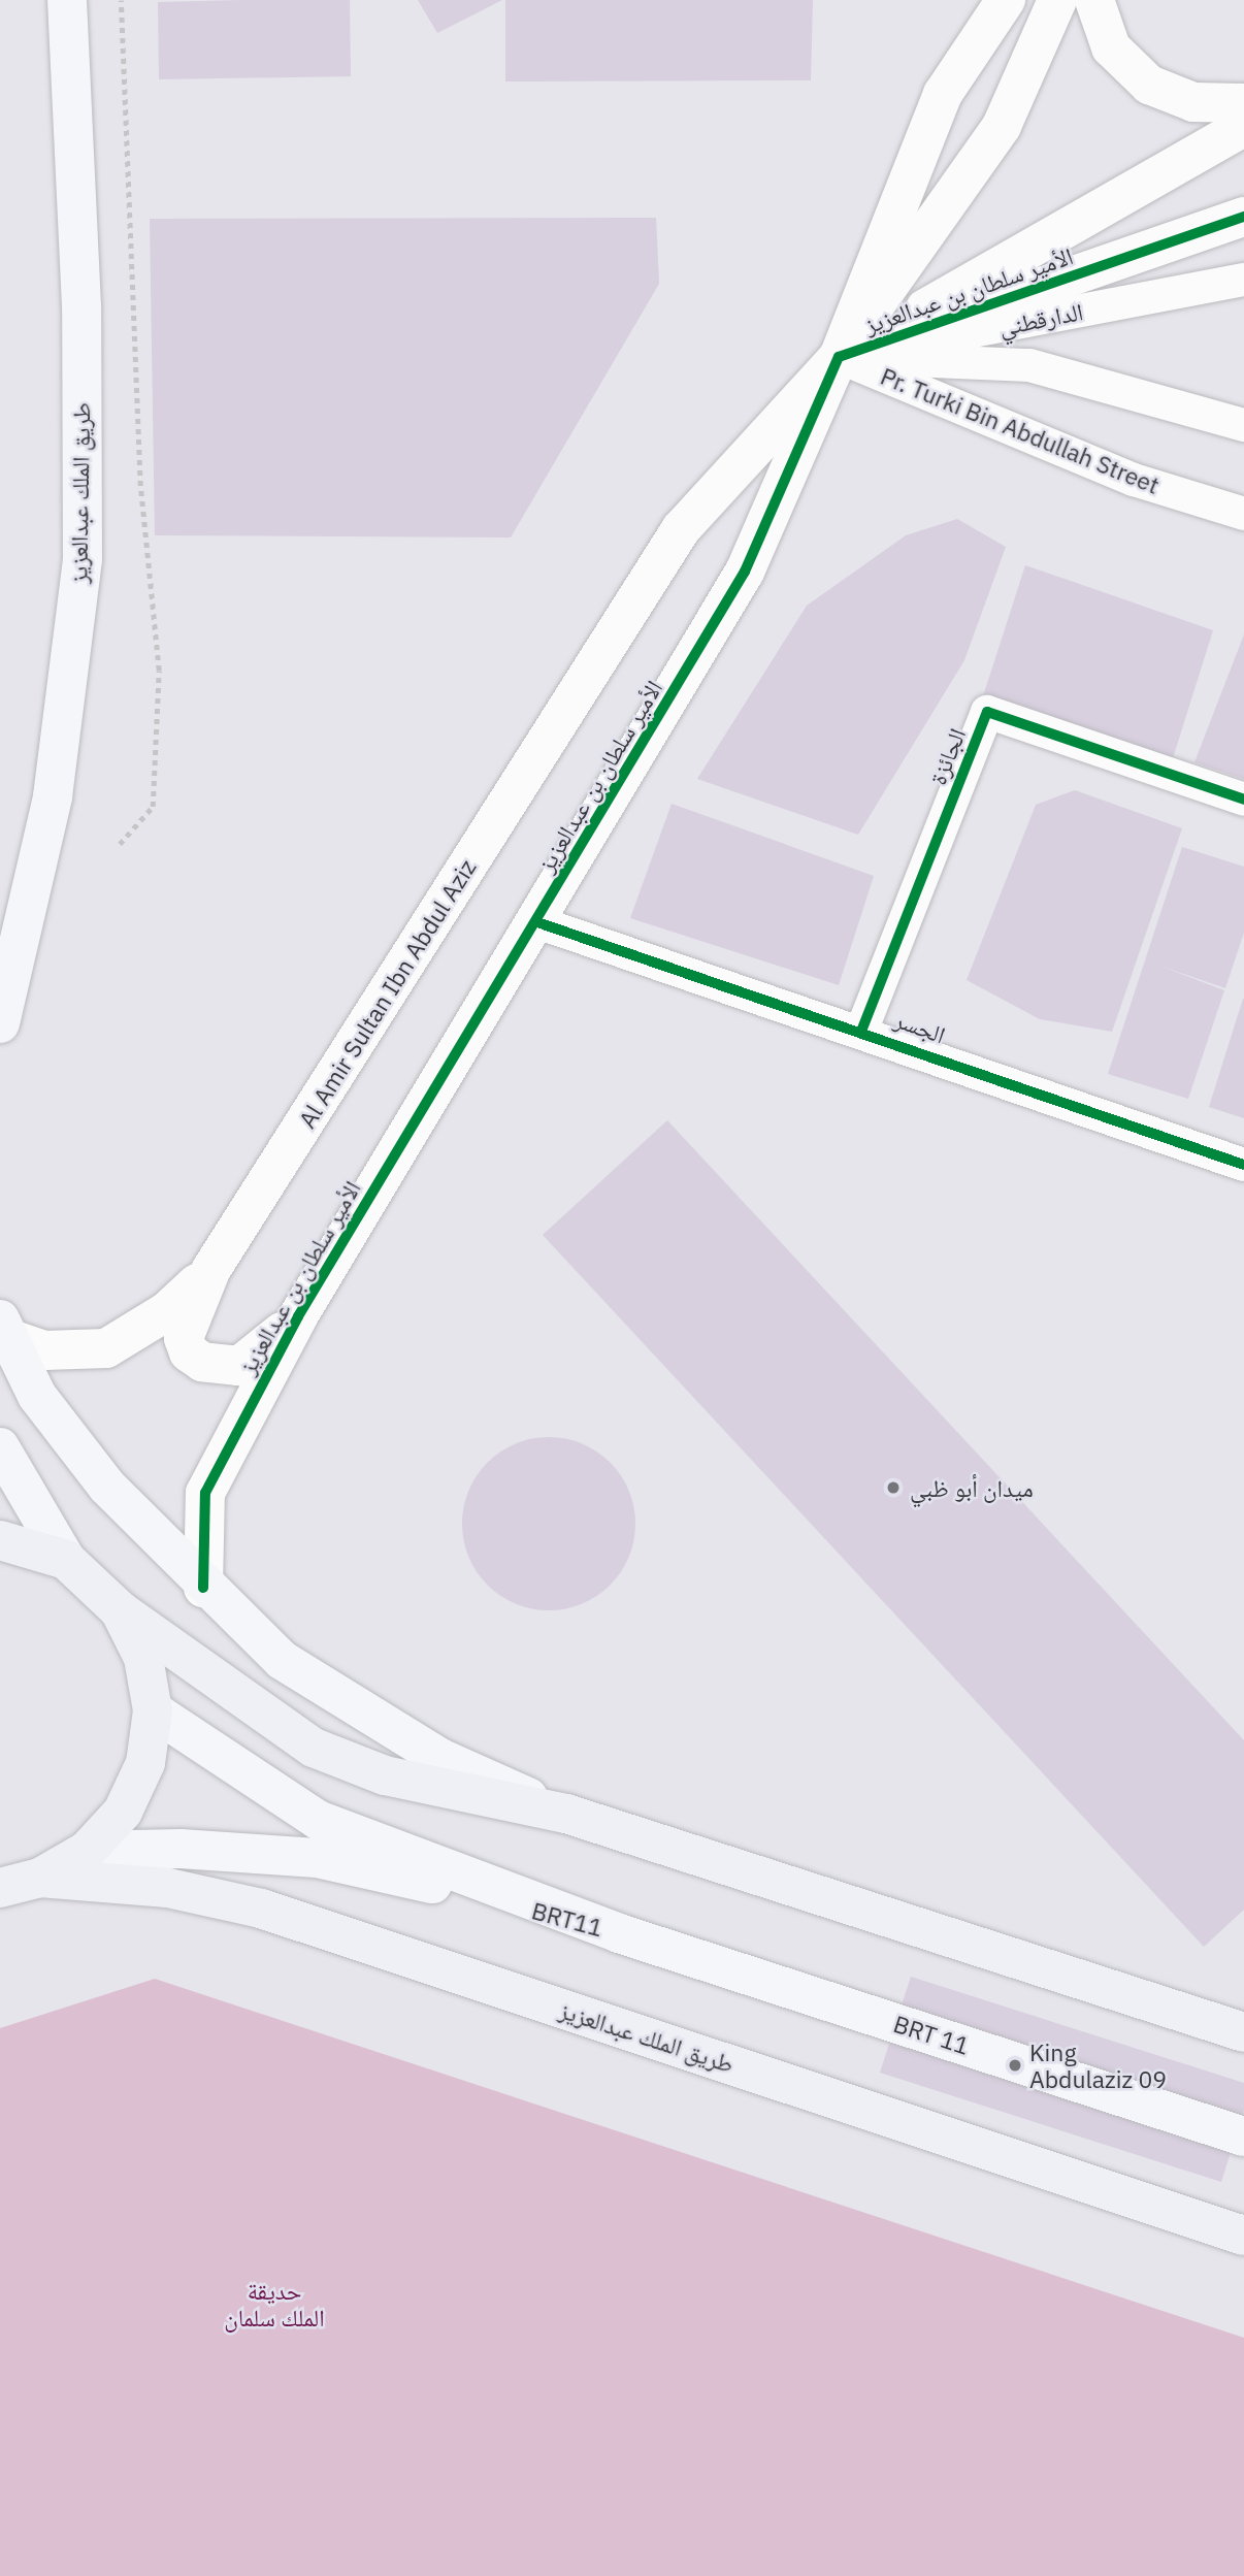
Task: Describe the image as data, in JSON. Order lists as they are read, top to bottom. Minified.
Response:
{"streets":{"main road":["طريق الملك عبدالعزيز","BRT11","BRT 11"],"street":["الأمير سلطان بن عبدالعزيز","الدارقطني","Pr. Turki Bin Abdullah Street","الجائزة","Al Amir Sultan Ibn Abdul Aziz","الجسر"]},"crossings":[["الأمير سلطان بن عبدالعزيز","الدارقطني"],["الأمير سلطان بن عبدالعزيز","Pr. Turki Bin Abdullah Street"],["الأمير سلطان بن عبدالعزيز","Al Amir Sultan Ibn Abdul Aziz"],["الأمير سلطان بن عبدالعزيز","الجسر"],["الدارقطني","Pr. Turki Bin Abdullah Street"],["الدارقطني","Al Amir Sultan Ibn Abdul Aziz"],["Pr. Turki Bin Abdullah Street","Al Amir Sultan Ibn Abdul Aziz"],["الجائزة","الجسر"],["BRT11","BRT 11"]],"parks":["حديقة الملك سلمان"],"places":["ميدان أبو ظبي","King Abdulaziz 09"]}
